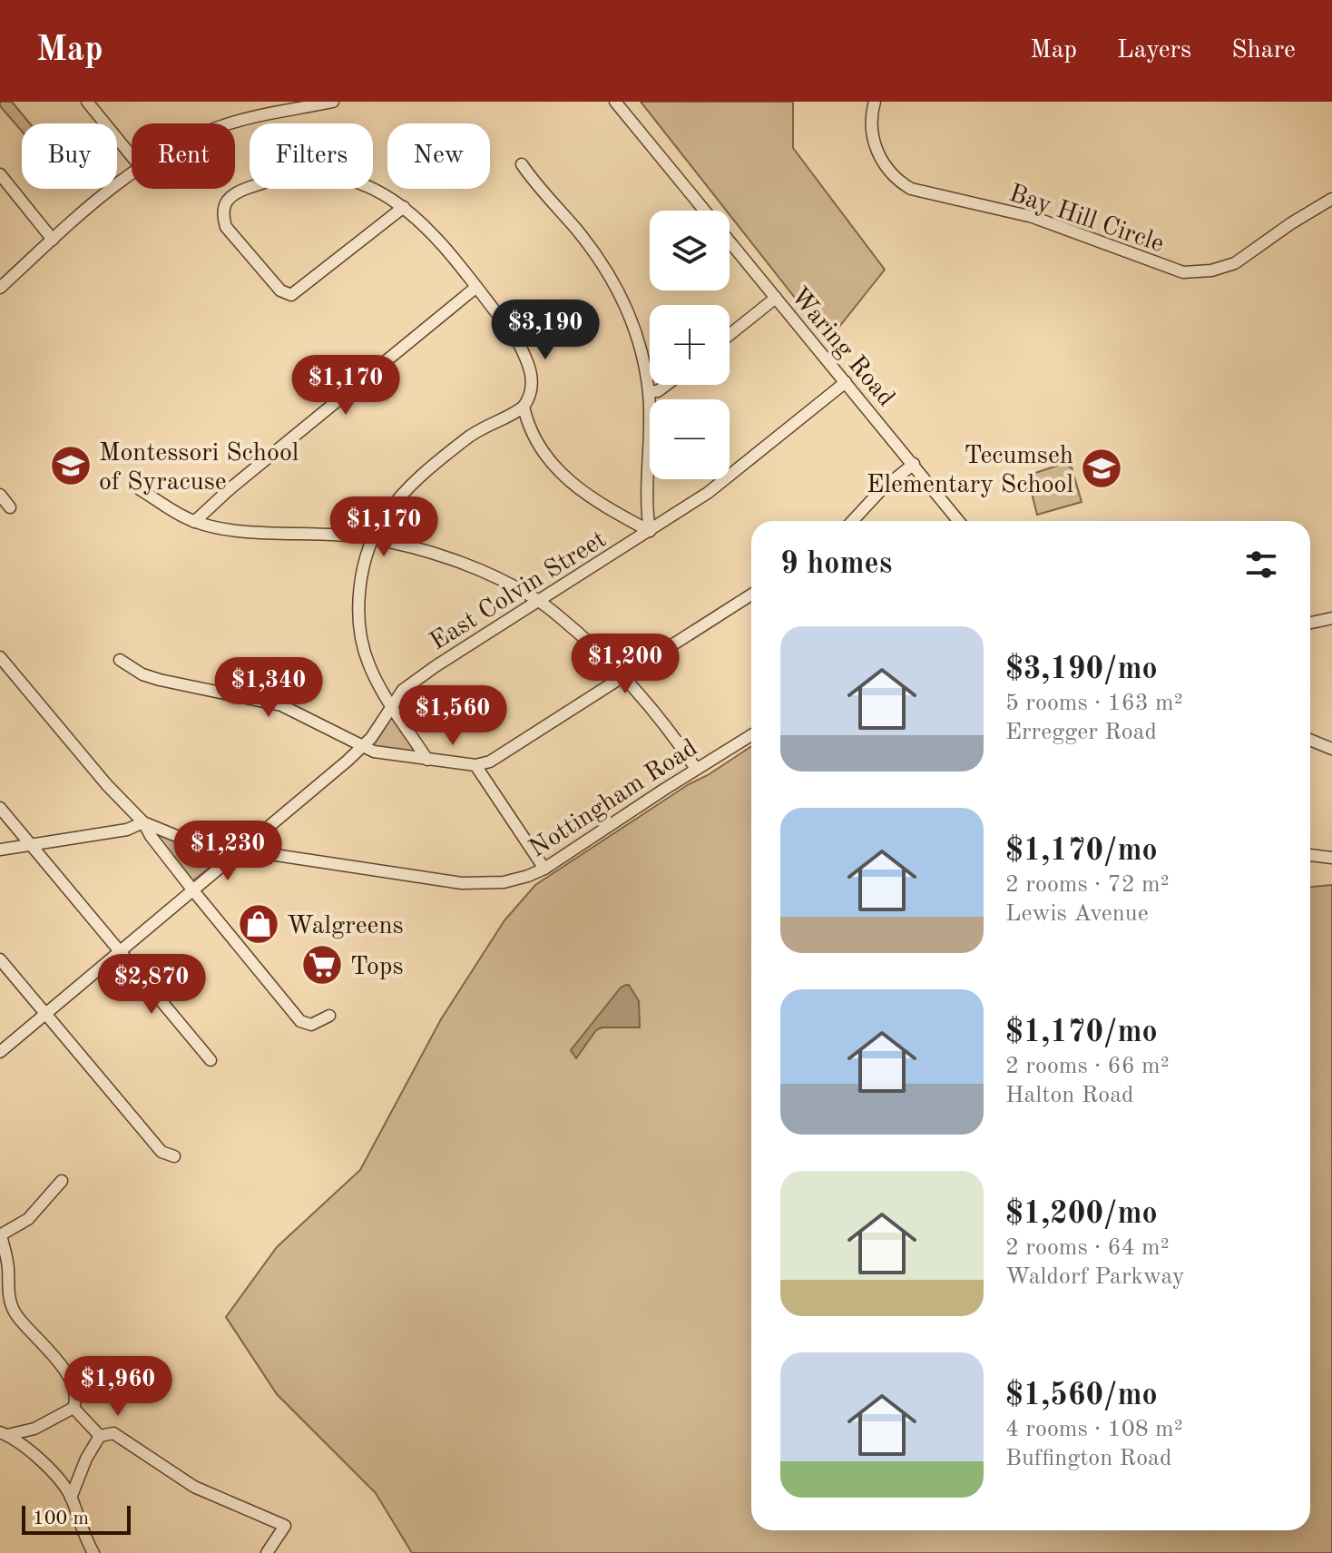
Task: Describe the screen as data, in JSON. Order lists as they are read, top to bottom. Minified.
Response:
{"streets":{"street":["Bay Hill Circle","Waring Road","East Colvin Street","Nottingham Road"]},"crossings":[["Waring Road","East Colvin Street"],["East Colvin Street","Nottingham Road"]],"places":{"school or university":["Montessori School of Syracuse","Tecumseh Elementary School"],"shop":["Walgreens"],"supermarket":["Tops"]},"scale_bar":"100 m","page":{"header":"Map","nav":["Map","Layers","Share"],"chip":["Buy","Rent","Filters","New"],"map_buttons":["+","−"],"price":["$3,190","$1,170","$1,170","$1,200","$1,340","$1,560","$1,230","$2,870","$1,960"],"heading":"9 homes","list":[{"name":"$3,190/mo","note":"5 rooms · 163 m² · Erregger Road"},{"name":"$1,170/mo","note":"2 rooms · 72 m² · Lewis Avenue"},{"name":"$1,170/mo","note":"2 rooms · 66 m² · Halton Road"},{"name":"$1,200/mo","note":"2 rooms · 64 m² · Waldorf Parkway"},{"name":"$1,560/mo","note":"4 rooms · 108 m² · Buffington Road"}],"scale":"100 m"}}
